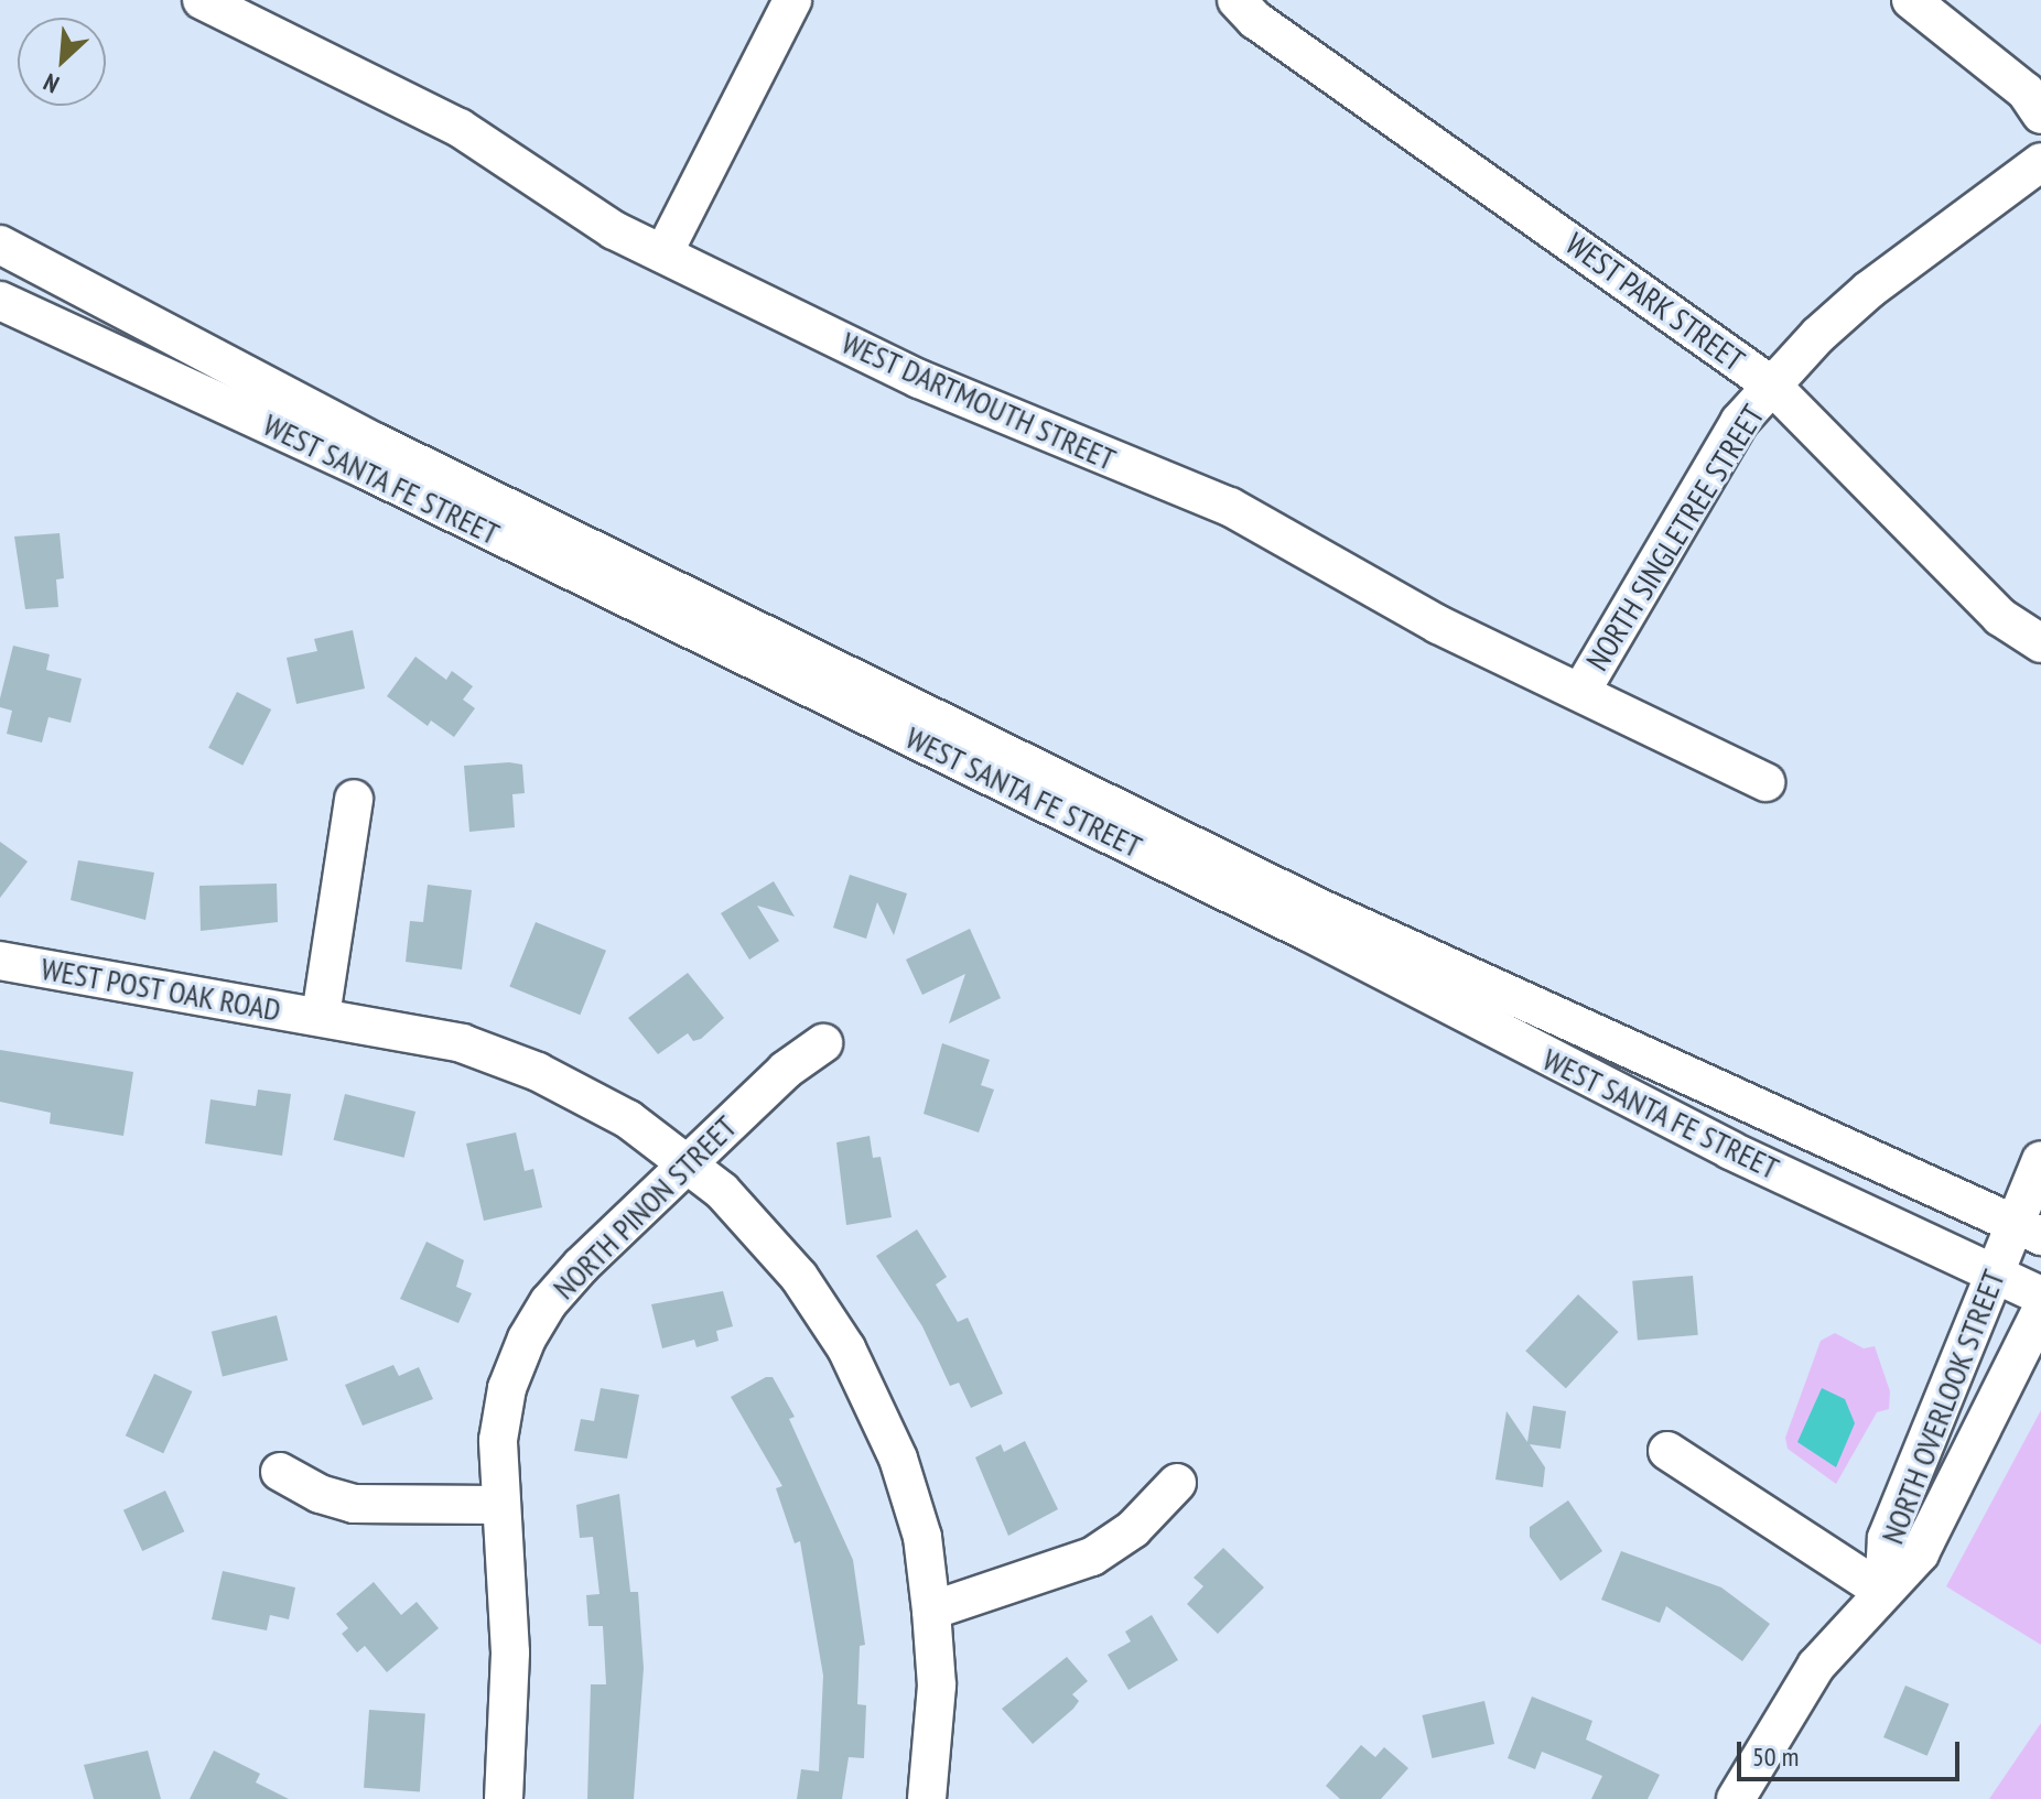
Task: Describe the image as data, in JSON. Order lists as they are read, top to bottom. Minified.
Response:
{"streets":{"street":["WEST PARK STREET","WEST DARTMOUTH STREET","WEST SANTA FE STREET","NORTH SINGLETREE STREET","WEST POST OAK ROAD","NORTH PINON STREET","NORTH OVERLOOK STREET"]},"crossings":[["WEST PARK STREET","NORTH SINGLETREE STREET"],["WEST DARTMOUTH STREET","NORTH SINGLETREE STREET"],["WEST SANTA FE STREET","NORTH OVERLOOK STREET"],["WEST POST OAK ROAD","NORTH PINON STREET"]],"scale_bar":"50 m","north":"bottom left"}
